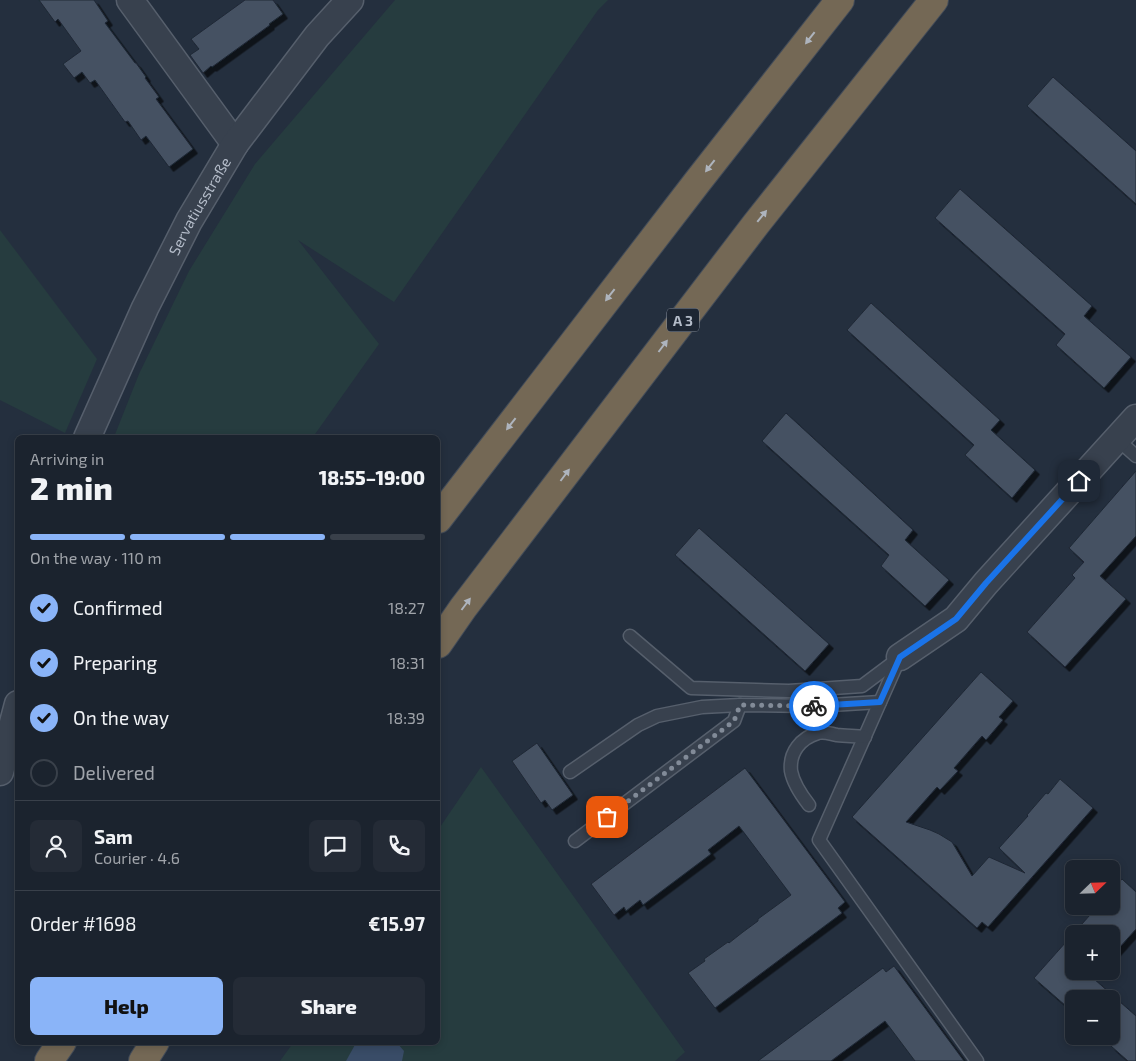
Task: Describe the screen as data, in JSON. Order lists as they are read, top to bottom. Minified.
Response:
{"streets":{"highway":["A 3"],"street":["Servatiusstraße"]},"north":"top right","page":{"heading":["2 min","Arriving in","18:55–19:00"],"panel":["Sam","Courier · 4.6","Order #1698","€15.97"],"bar":"On the way · 110 m","list":[["Confirmed","18:27"],["Preparing","18:31"],["On the way","18:39"],"Delivered"],"map_buttons":["+","−"],"buttons":["Help","Share"]}}
